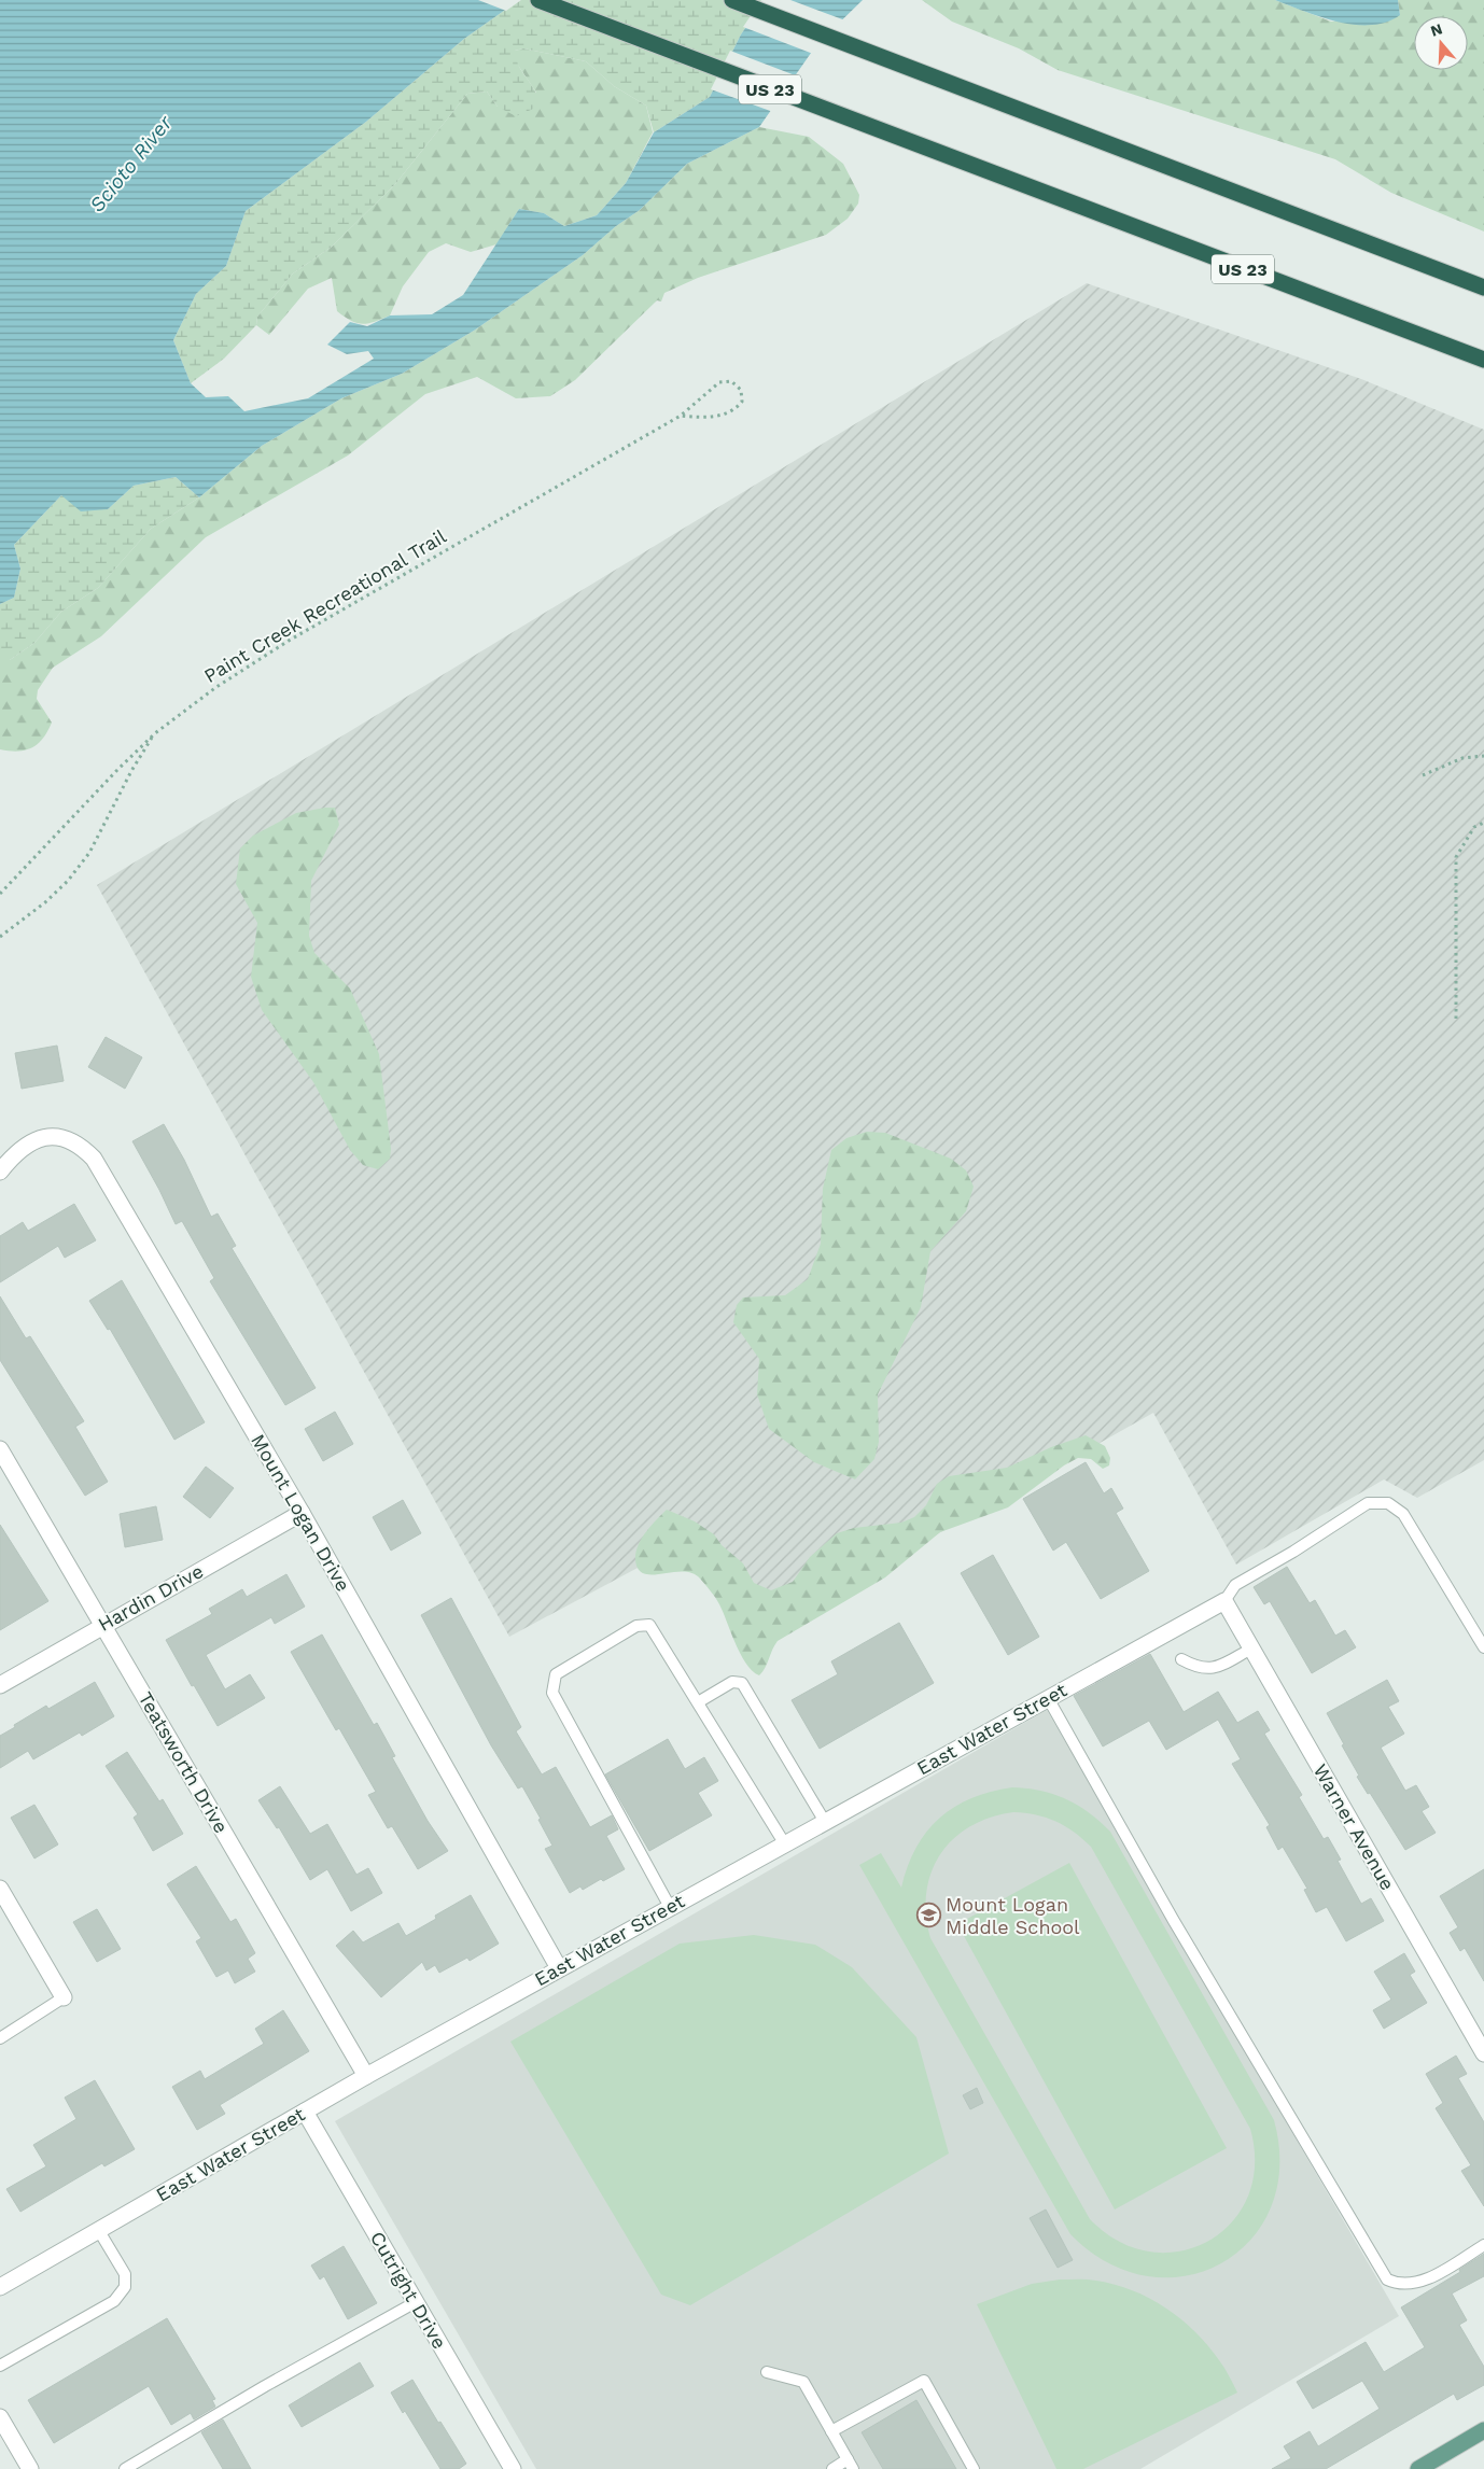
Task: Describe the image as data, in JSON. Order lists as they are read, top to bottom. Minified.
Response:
{"streets":{"highway":["US 23"],"street":["Mount Logan Drive","Hardin Drive","East Water Street","Teatsworth Drive","Warner Avenue","Cutright Drive"],"path":["Paint Creek Recreational Trail"]},"crossings":[["Mount Logan Drive","Hardin Drive"],["Mount Logan Drive","East Water Street"],["Hardin Drive","Teatsworth Drive"],["East Water Street","Teatsworth Drive"],["East Water Street","Warner Avenue"],["East Water Street","Cutright Drive"]],"water":["Scioto River"],"places":{"school or university":["Mount Logan Middle School"]},"north":"top"}
